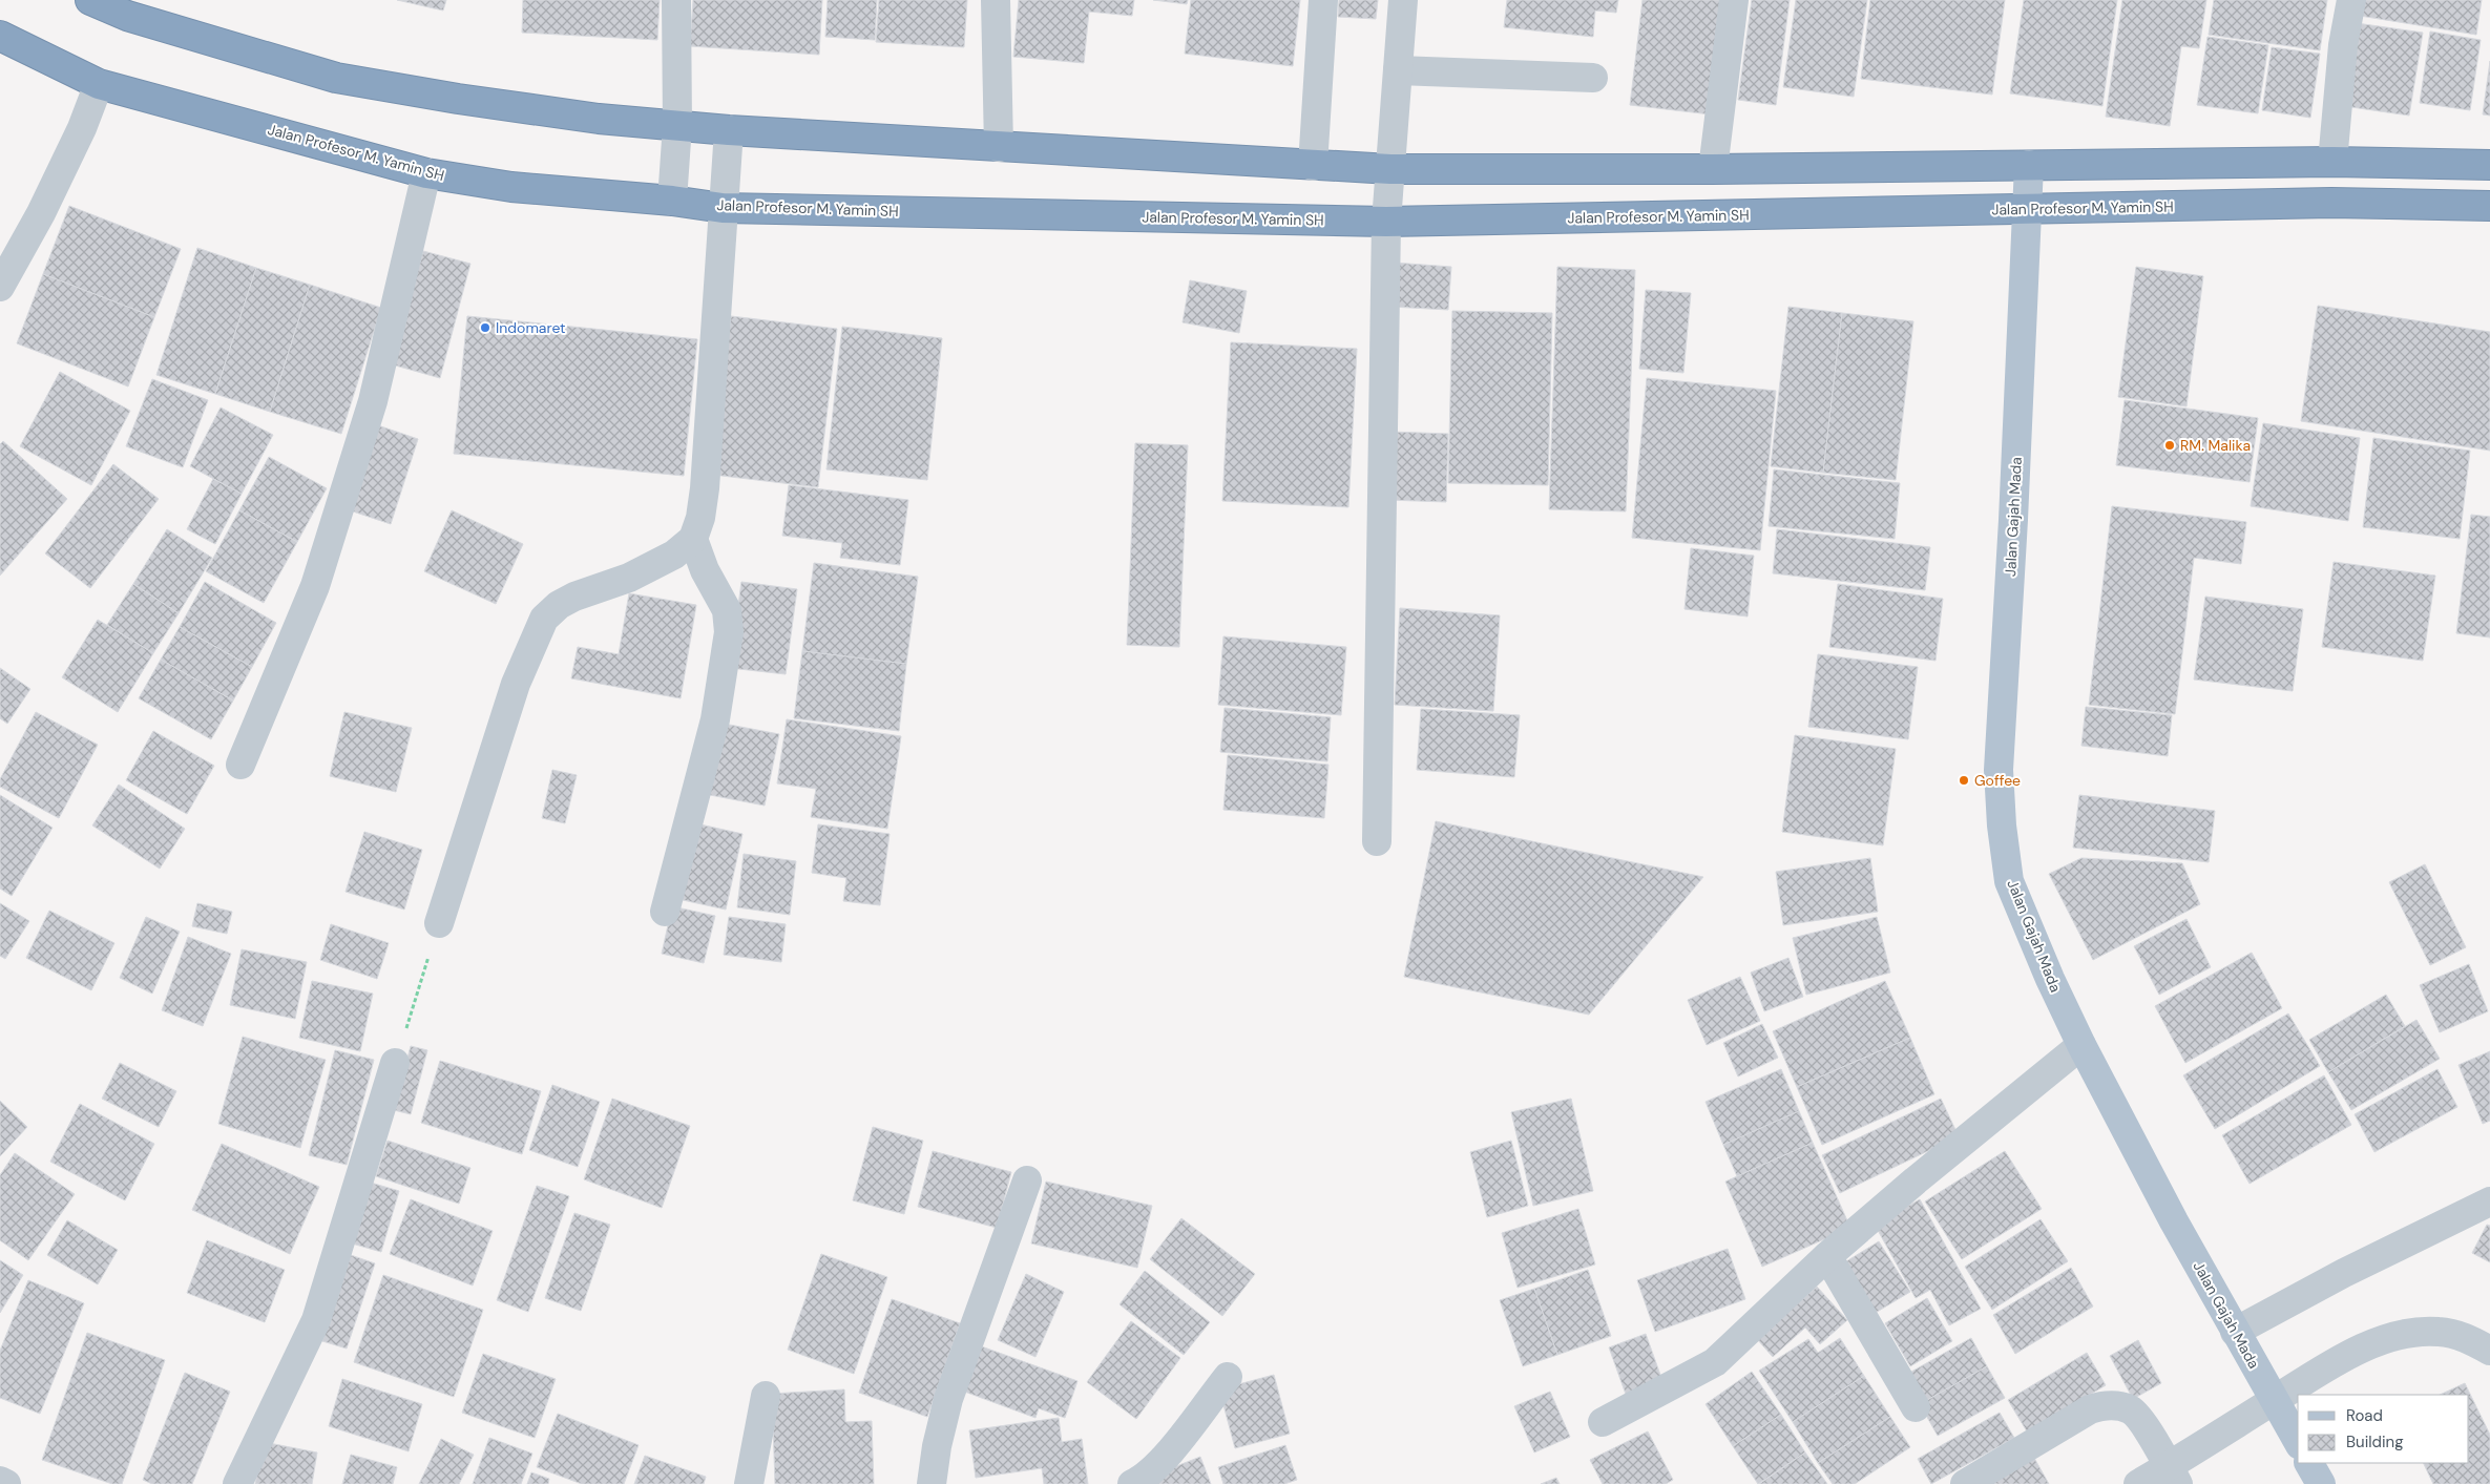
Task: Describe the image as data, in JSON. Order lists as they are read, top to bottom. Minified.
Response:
{"streets":{"highway":["Jalan Profesor M. Yamin SH"],"main road":["Jalan Gajah Mada"]},"crossings":[["Jalan Profesor M. Yamin SH","Jalan Gajah Mada"]],"places":["Indomaret","RM. Malika","Goffee"],"legend":["Road","Building"]}
